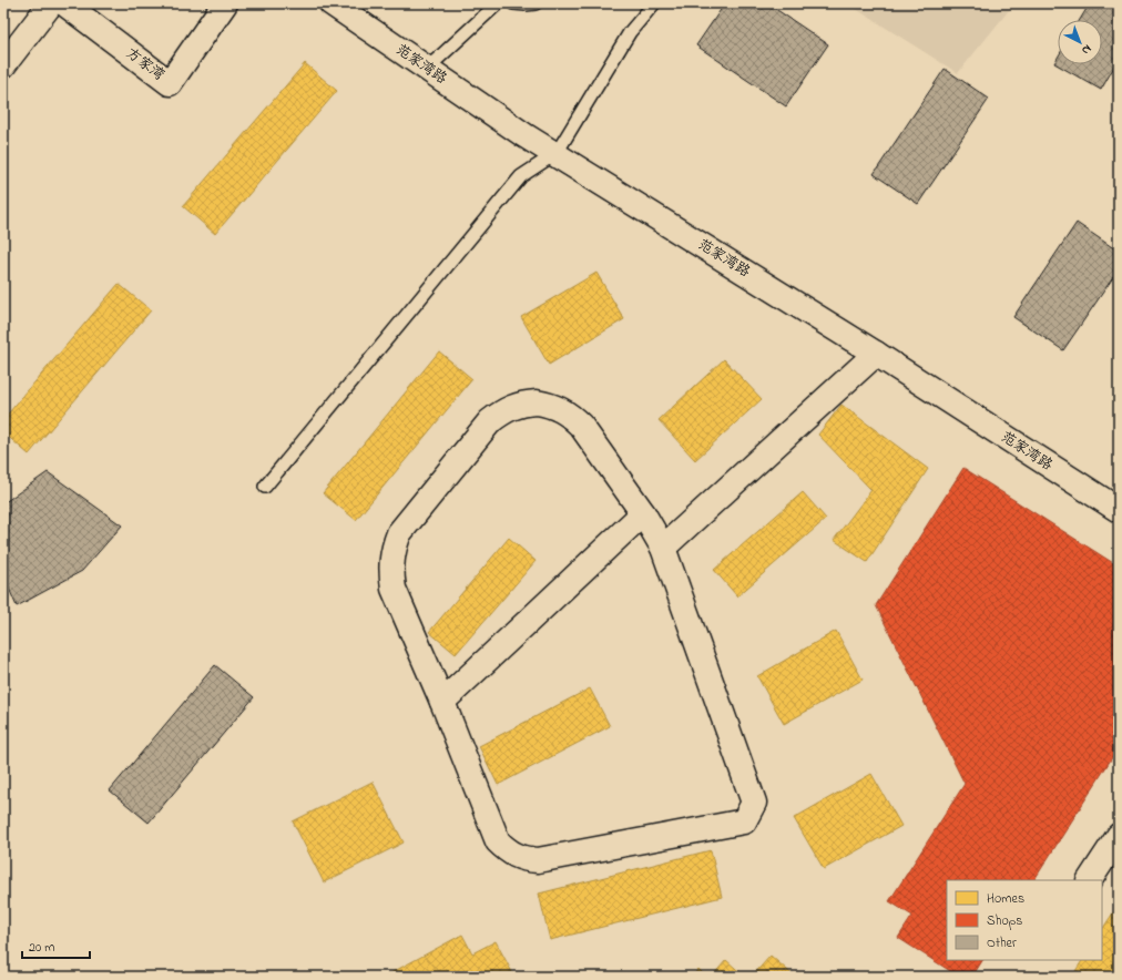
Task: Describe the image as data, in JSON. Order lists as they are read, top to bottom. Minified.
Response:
{"streets":{"street":["方家湾","范家湾路"]},"legend":["Homes","Shops","Other"],"scale_bar":"20 m","north":"bottom right"}
